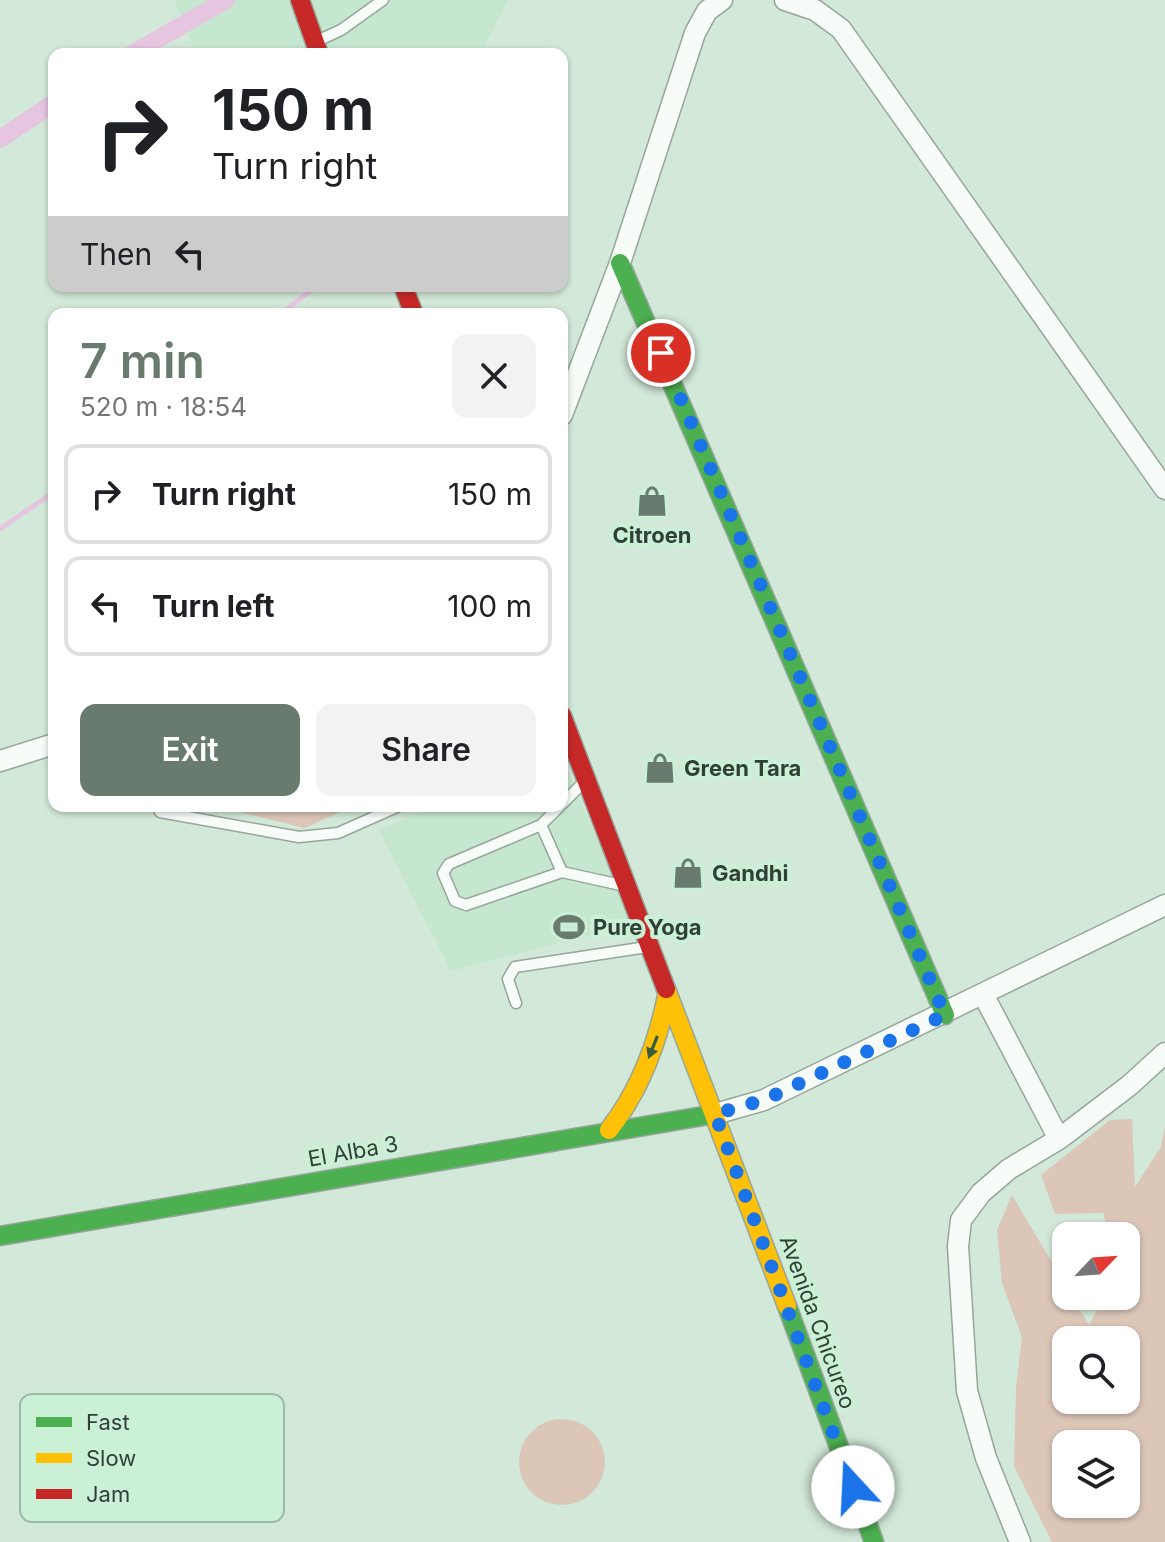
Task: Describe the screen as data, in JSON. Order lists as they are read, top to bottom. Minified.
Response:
{"streets":{"street":["El Alba 3","Avenida Chicureo"]},"crossings":[["El Alba 3","Avenida Chicureo"]],"places":{"shop":["Citroen","Green Tara","Gandhi"],"sports":["Pure Yoga"]},"legend":["Fast","Slow","Jam"],"north":"top right","page":{"turn":["150 m","Turn right"],"then":"Then","heading":["7 min","520 m · 18:54"],"list":[{"name":"Turn right","value":"150 m"},{"name":"Turn left","value":"100 m"}],"buttons":["Exit","Share"]}}
